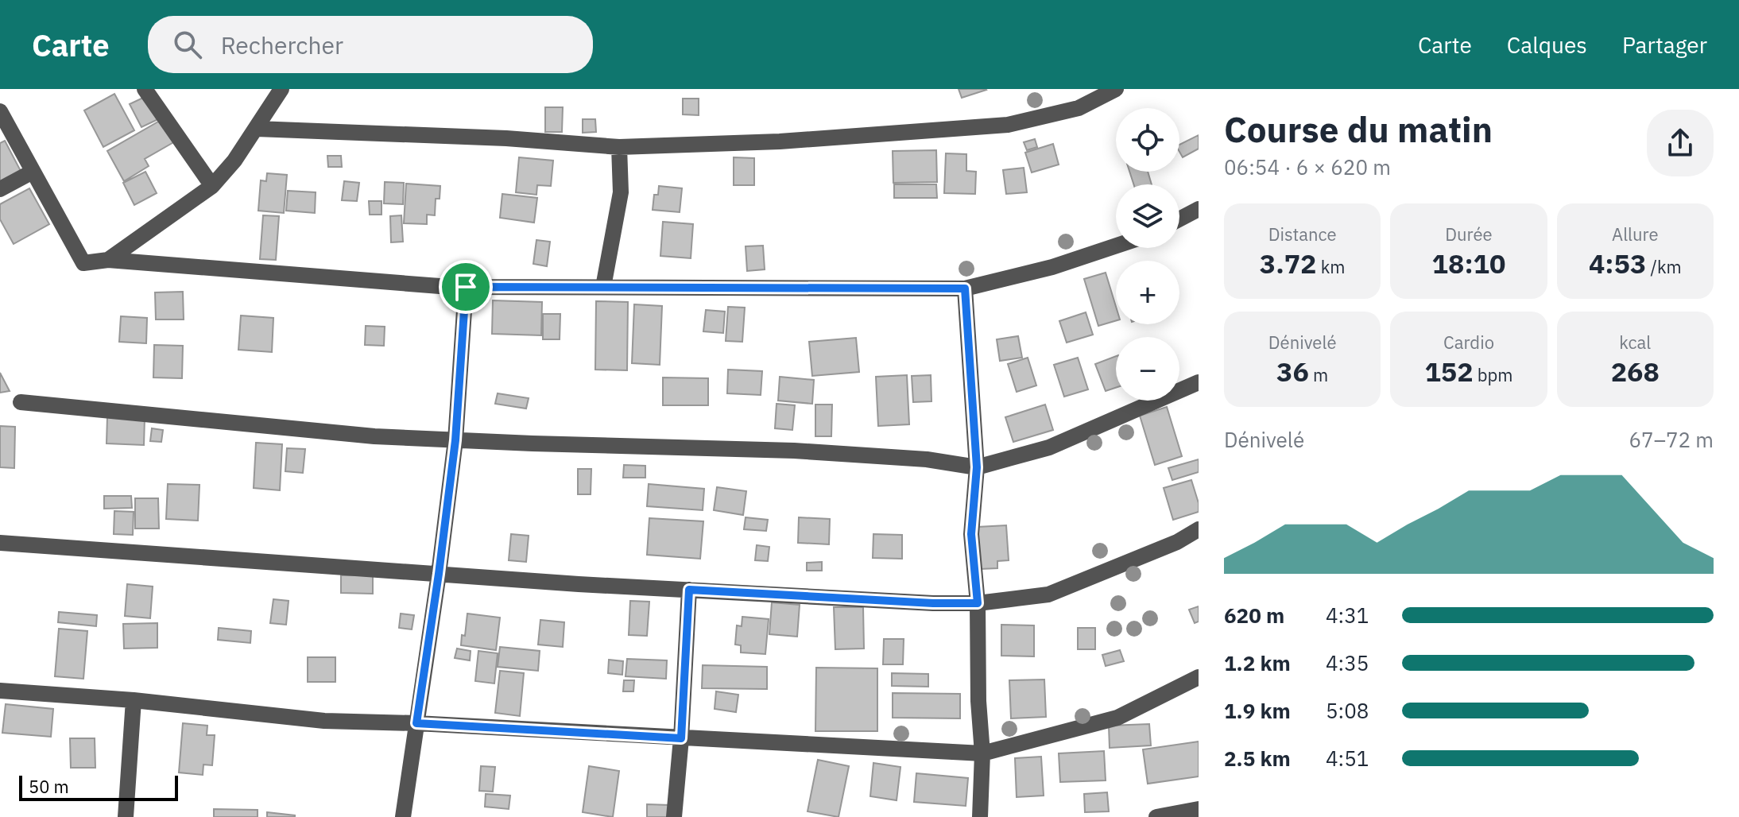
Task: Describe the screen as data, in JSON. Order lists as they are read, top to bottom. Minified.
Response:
{"scale_bar":"50 m","page":{"header":"Carte","search":"Rechercher","nav":["Carte","Calques","Partager"],"heading":["Course du matin","06:54 · 6 × 620 m"],"map_buttons":["+","−"],"stats":[["Distance","3.72 km"],["Durée","18:10"],["Allure","4:53 /km"],["Dénivelé","36 m"],["Cardio","152 bpm"],["kcal","268"]],"chart":["Dénivelé","67–72 m"],"list":[{"name":"620 m","note":"4:31"},{"name":"1.2 km","note":"4:35"},{"name":"1.9 km","note":"5:08"},{"name":"2.5 km","note":"4:51"}],"scale":"50 m"}}
